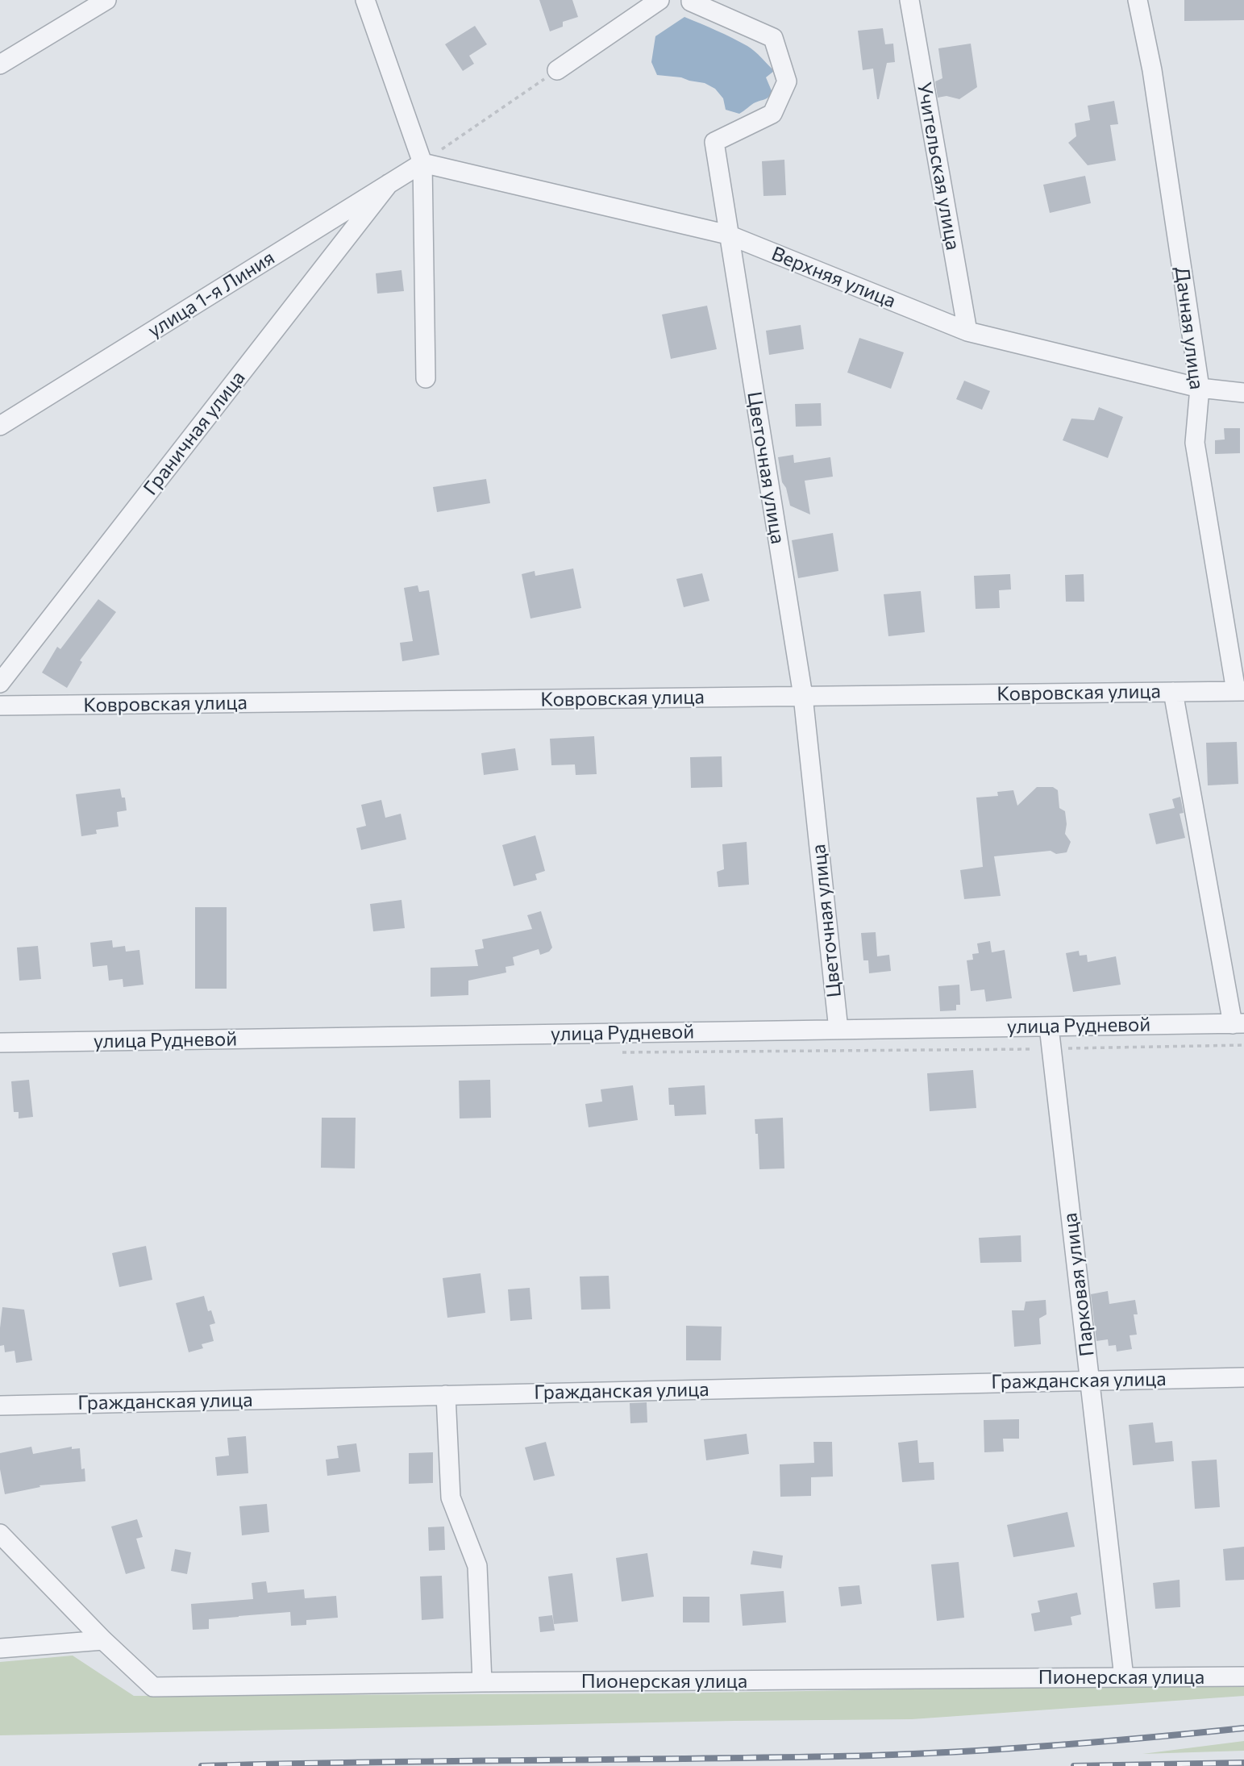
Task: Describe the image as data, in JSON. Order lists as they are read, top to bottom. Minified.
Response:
{"streets":{"street":["Учительская улица","Верхняя улица","улица 1-я Линия","Дачная улица","Граничная улица","Цветочная улица","Ковровская улица","улица Рудневой","Парковая улица","Гражданская улица","Пионерская улица"]},"crossings":[["Учительская улица","Верхняя улица"],["Верхняя улица","улица 1-я Линия"],["Верхняя улица","Дачная улица"],["Верхняя улица","Цветочная улица"],["улица 1-я Линия","Граничная улица"],["Дачная улица","Ковровская улица"],["Цветочная улица","Ковровская улица"],["Цветочная улица","улица Рудневой"],["улица Рудневой","Парковая улица"],["Парковая улица","Гражданская улица"],["Парковая улица","Пионерская улица"]]}
